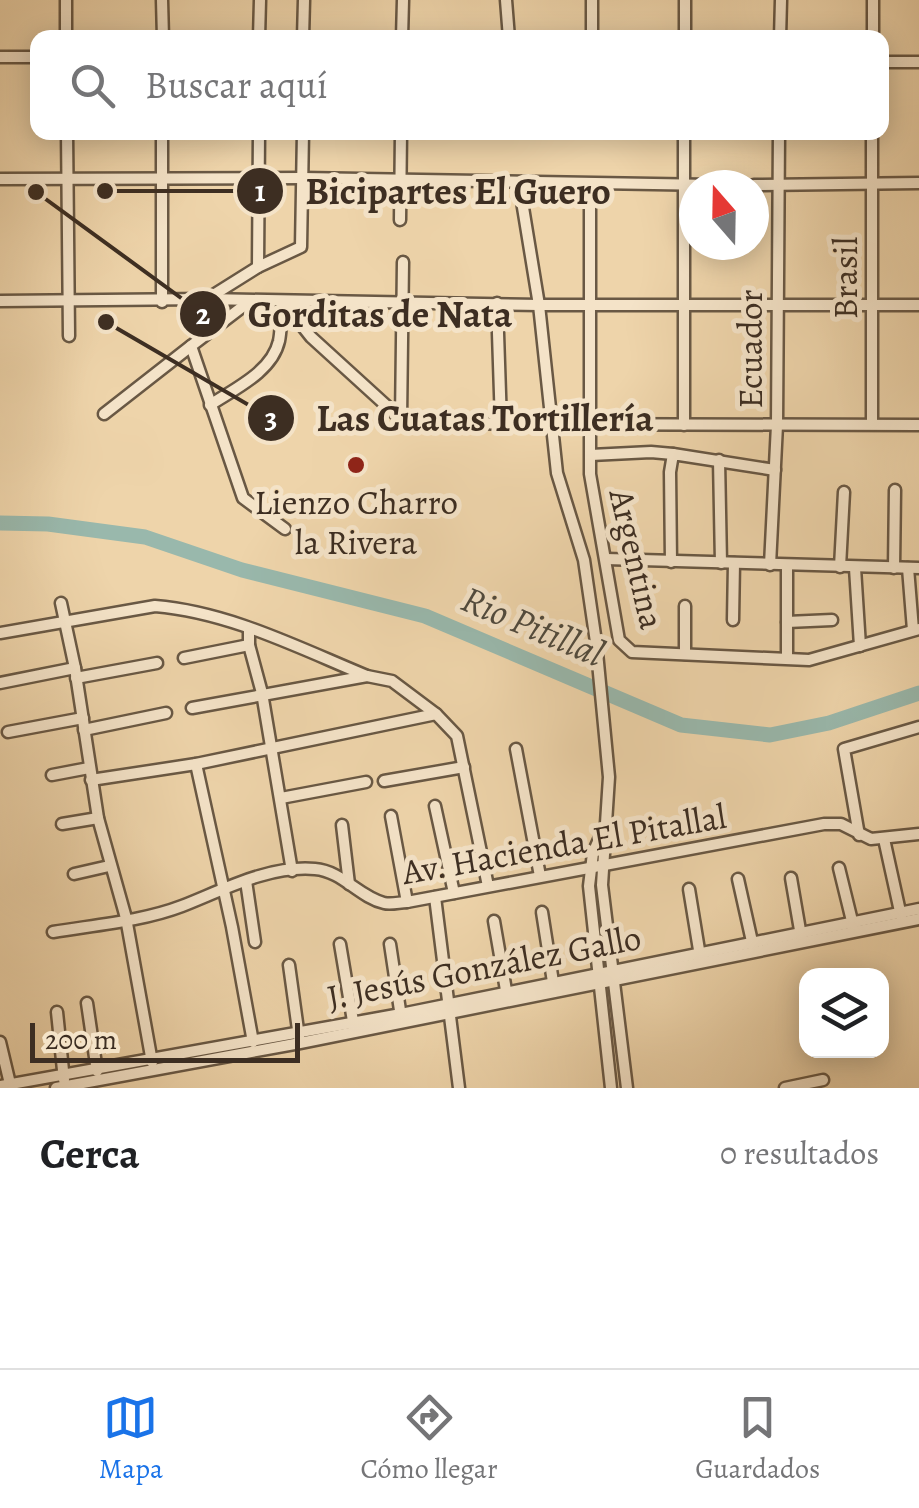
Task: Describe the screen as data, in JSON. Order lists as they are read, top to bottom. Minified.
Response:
{"streets":{"street":["Brasil","Ecuador","Argentina","Av. Hacienda El Pitallal","J. Jesús González Gallo"]},"water":["Rio Pitillal"],"places":["Bicipartes El Guero","Gorditas de Nata","Las Cuatas Tortillería","Lienzo Charro la Rivera"],"scale_bar":"200 m","north":"top","page":{"search":"Buscar aquí","scale":"200 m","heading":["Cerca","0 resultados"],"nav":["Mapa","Cómo llegar","Guardados"]}}
